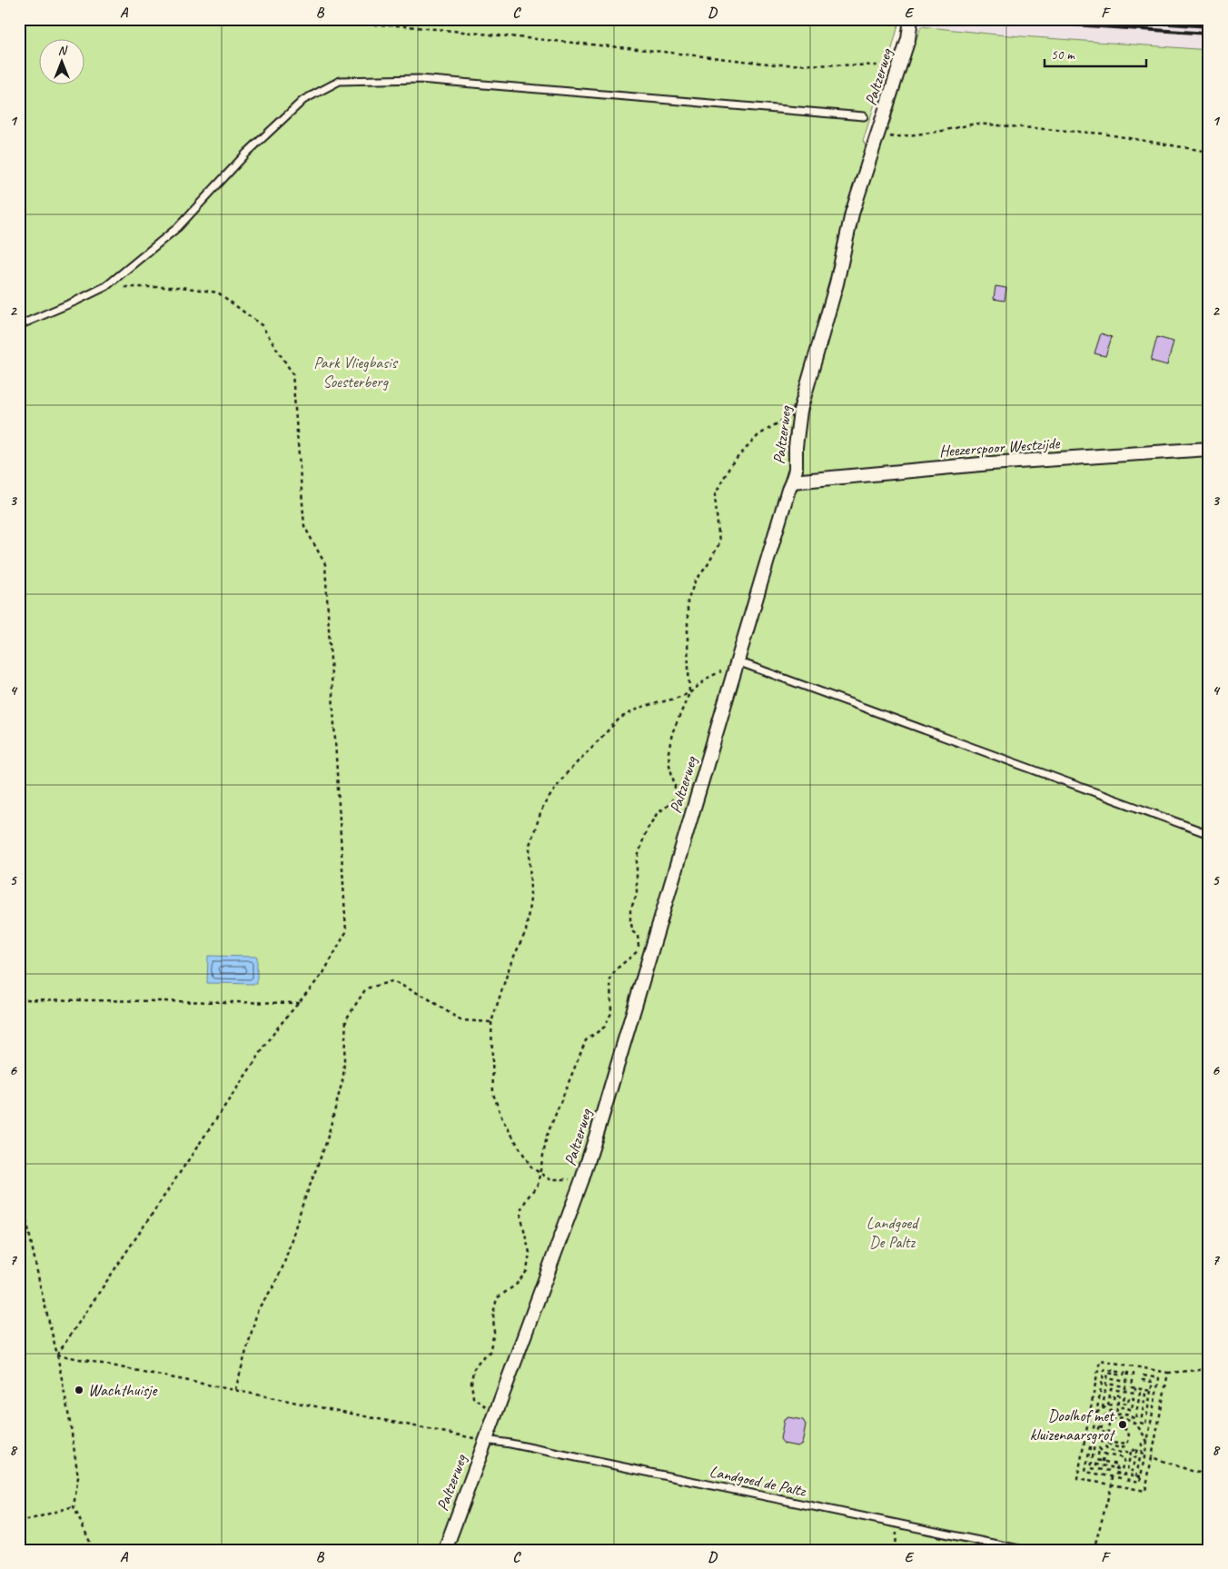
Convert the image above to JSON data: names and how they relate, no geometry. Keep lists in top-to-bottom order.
{
  "streets": {
    "street": ["Paltzerweg", "Heezerspoor Westzijde"],
    "lane": ["Landgoed de Paltz"]
  },
  "crossings": [
    ["Paltzerweg", "Heezerspoor Westzijde"],
    ["Paltzerweg", "Landgoed de Paltz"]
  ],
  "parks": ["Park Vliegbasis Soesterberg", "Landgoed De Paltz"],
  "places": ["Wachthuisje", "Doolhof met kluizenaarsgrot"],
  "scale_bar": "50 m",
  "north": "top",
  "grid": {
    "columns": [
      "A",
      "B",
      "C",
      "D",
      "E",
      "F"
    ],
    "rows": [
      "1",
      "2",
      "3",
      "4",
      "5",
      "6",
      "7",
      "8"
    ]
  }
}
